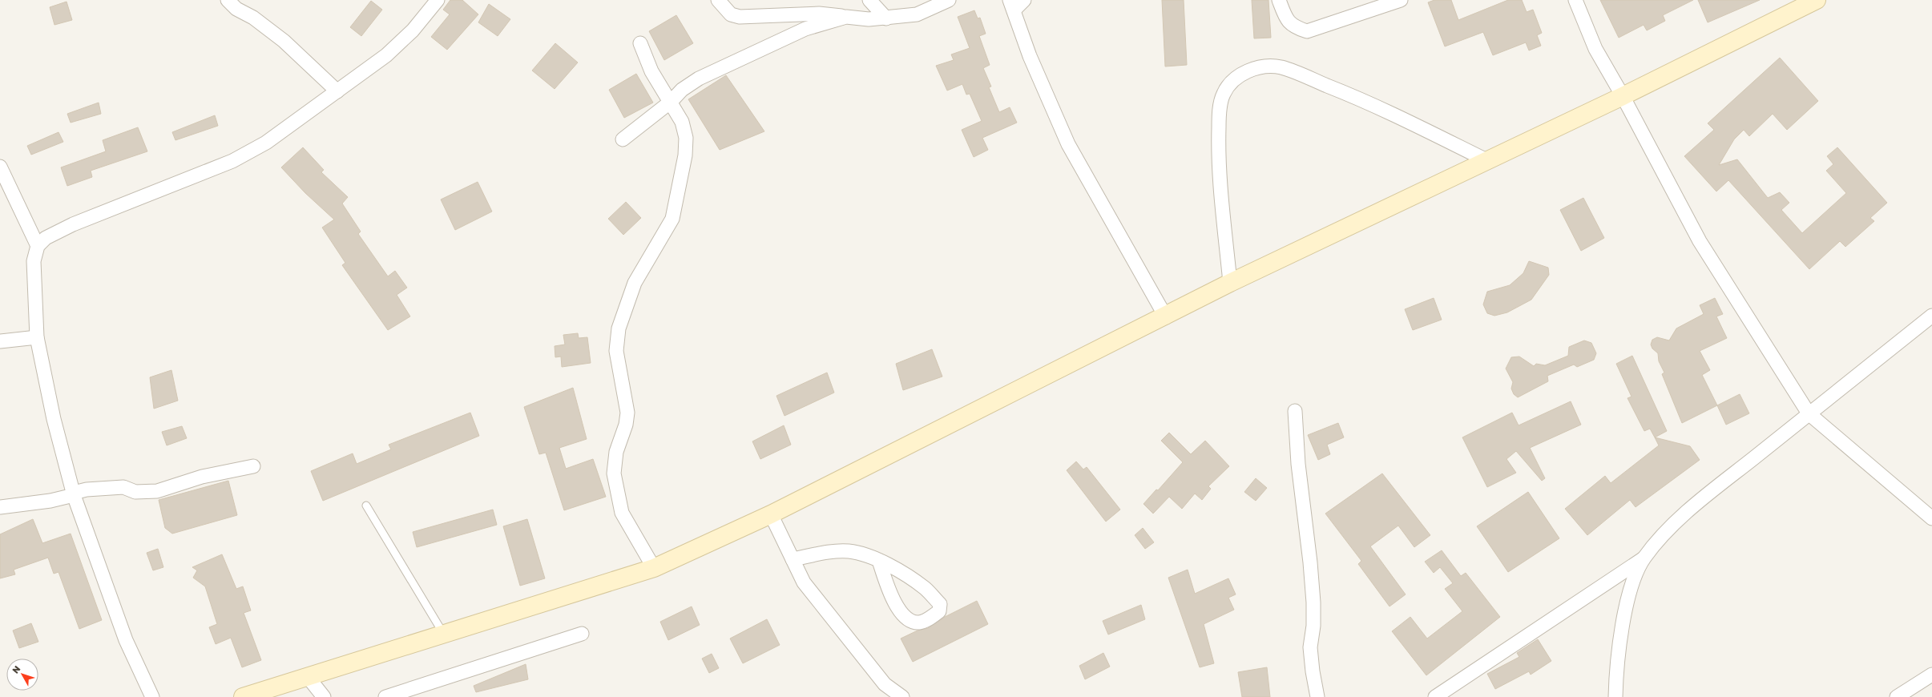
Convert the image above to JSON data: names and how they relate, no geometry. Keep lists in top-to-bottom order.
{
  "north": "top left"
}
